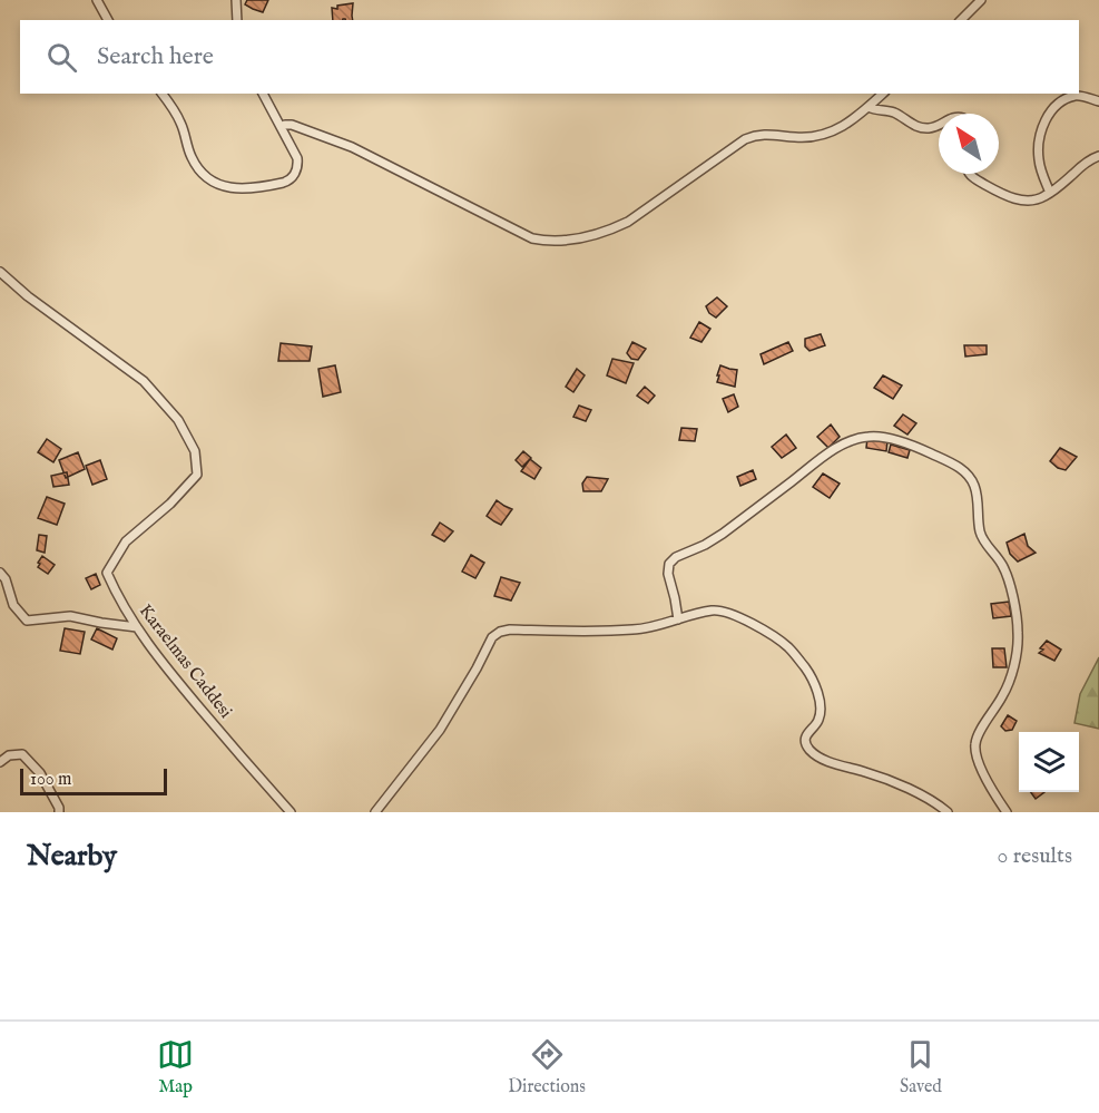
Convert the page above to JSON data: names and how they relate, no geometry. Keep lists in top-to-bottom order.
{
  "streets": {
    "street": ["Karaelmas Caddesi"]
  },
  "scale_bar": "100 m",
  "north": "top left",
  "page": {
    "search": "Search here",
    "scale": "100 m",
    "heading": ["Nearby", "0 results"],
    "nav": ["Map", "Directions", "Saved"]
  }
}
